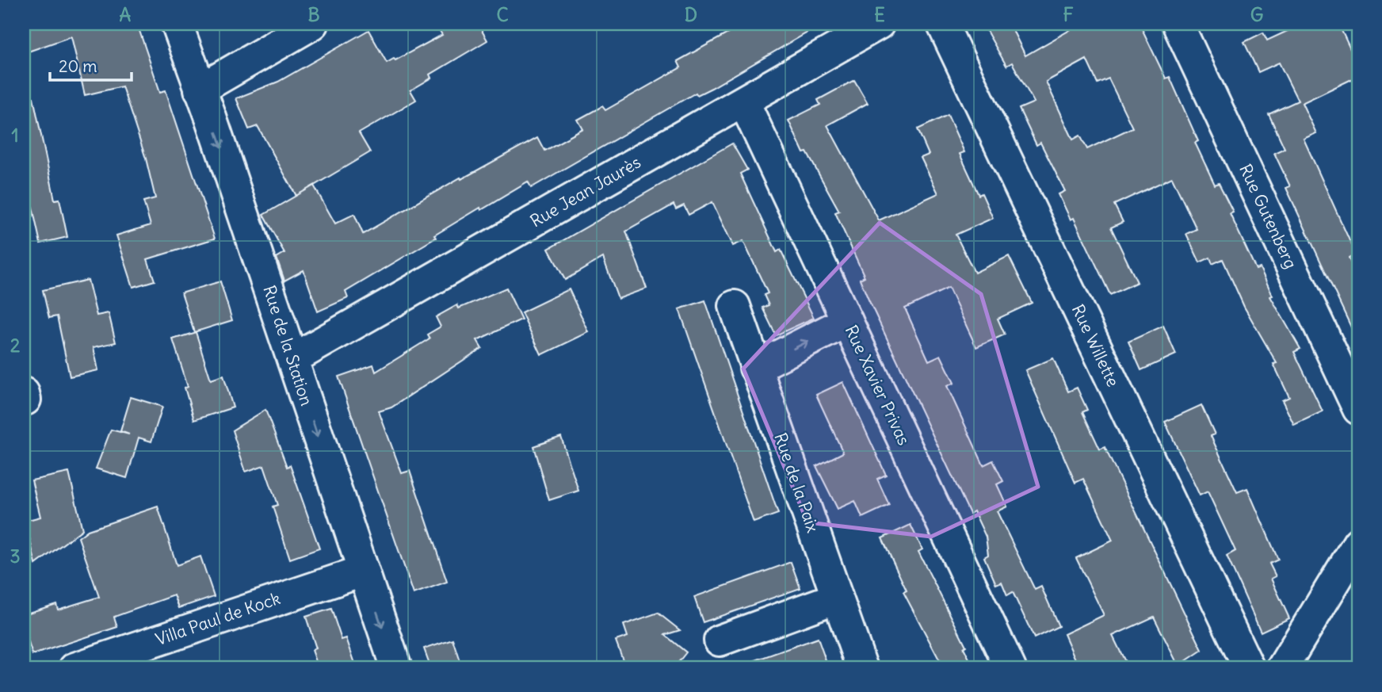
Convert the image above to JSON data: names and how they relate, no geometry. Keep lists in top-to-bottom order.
{
  "streets": {
    "street": [
      "Rue Jean Jaurès",
      "Rue Gutenberg",
      "Rue de la Station",
      "Rue Willette",
      "Rue Xavier Privas",
      "Rue de la Paix",
      "Villa Paul de Kock"
    ]
  },
  "crossings": [
    ["Rue Jean Jaurès", "Rue de la Station"],
    ["Rue Jean Jaurès", "Rue Xavier Privas"],
    ["Rue de la Station", "Villa Paul de Kock"]
  ],
  "one_way": ["Rue de la Station"],
  "scale_bar": "20 m",
  "grid": {
    "columns": [
      "A",
      "B",
      "C",
      "D",
      "E",
      "F",
      "G"
    ],
    "rows": ["1", "2", "3"]
  }
}
